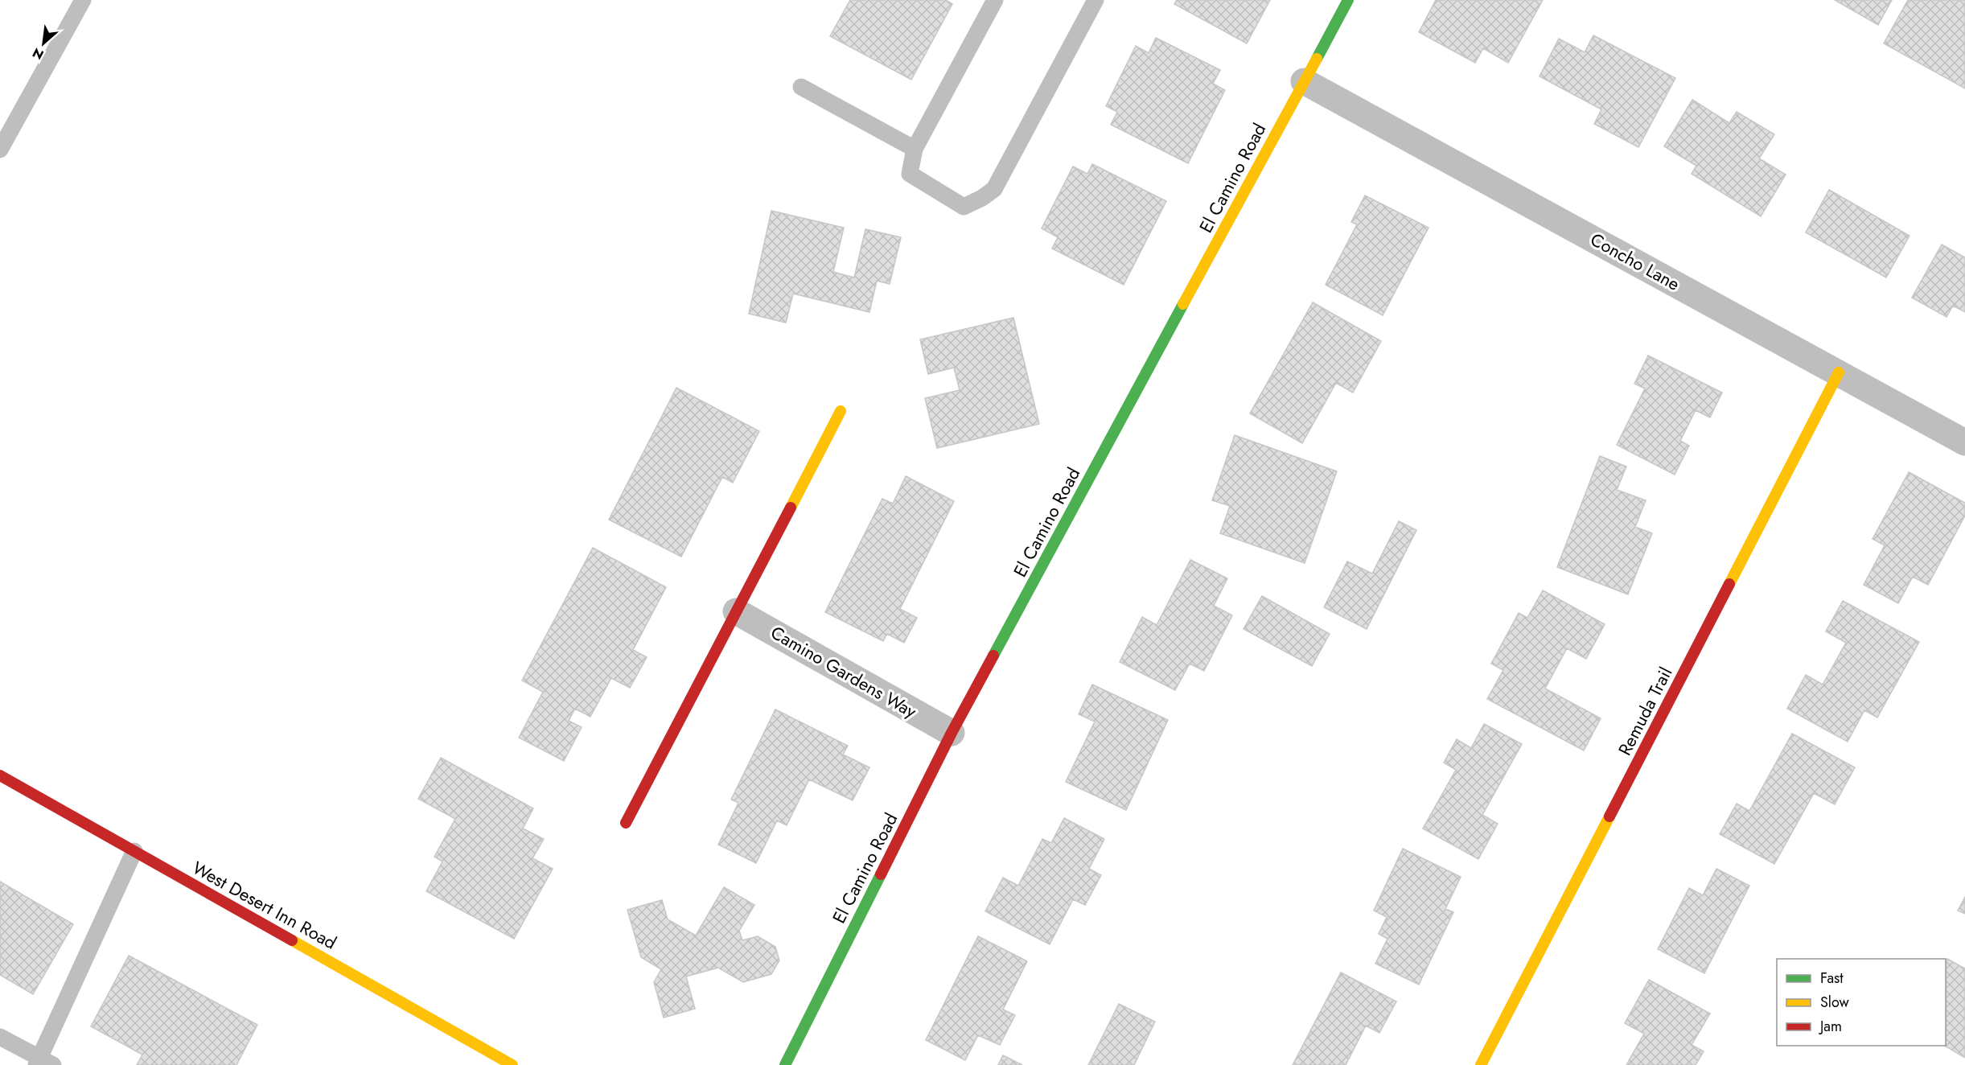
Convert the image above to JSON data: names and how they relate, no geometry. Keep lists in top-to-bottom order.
{
  "streets": {
    "street": [
      "El Camino Road",
      "Concho Lane",
      "Camino Gardens Way",
      "Remuda Trail",
      "West Desert Inn Road"
    ]
  },
  "crossings": [
    ["El Camino Road", "Concho Lane"],
    ["El Camino Road", "Camino Gardens Way"],
    ["Concho Lane", "Remuda Trail"]
  ],
  "legend": ["Fast", "Slow", "Jam"],
  "north": "bottom left"
}
